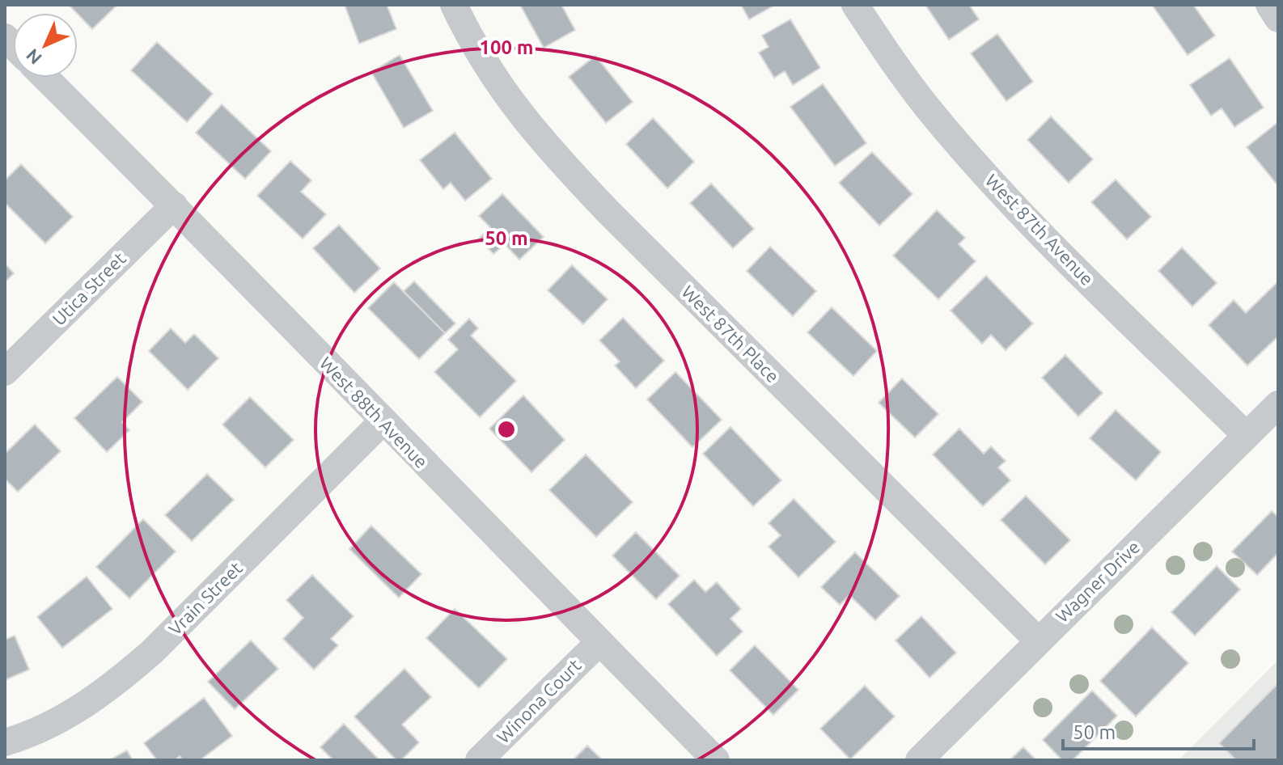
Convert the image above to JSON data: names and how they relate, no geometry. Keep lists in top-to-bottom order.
{
  "streets": {
    "street": [
      "West 87th Avenue",
      "Utica Street",
      "West 87th Place",
      "West 88th Avenue",
      "Wagner Drive",
      "Vrain Street",
      "Winona Court"
    ]
  },
  "crossings": [
    ["West 87th Avenue", "Wagner Drive"],
    ["Utica Street", "West 88th Avenue"],
    ["West 87th Place", "Wagner Drive"],
    ["West 88th Avenue", "Vrain Street"],
    ["West 88th Avenue", "Winona Court"]
  ],
  "scale_bar": "50 m",
  "north": "bottom left",
  "rings": ["100 m", "50 m"]
}
